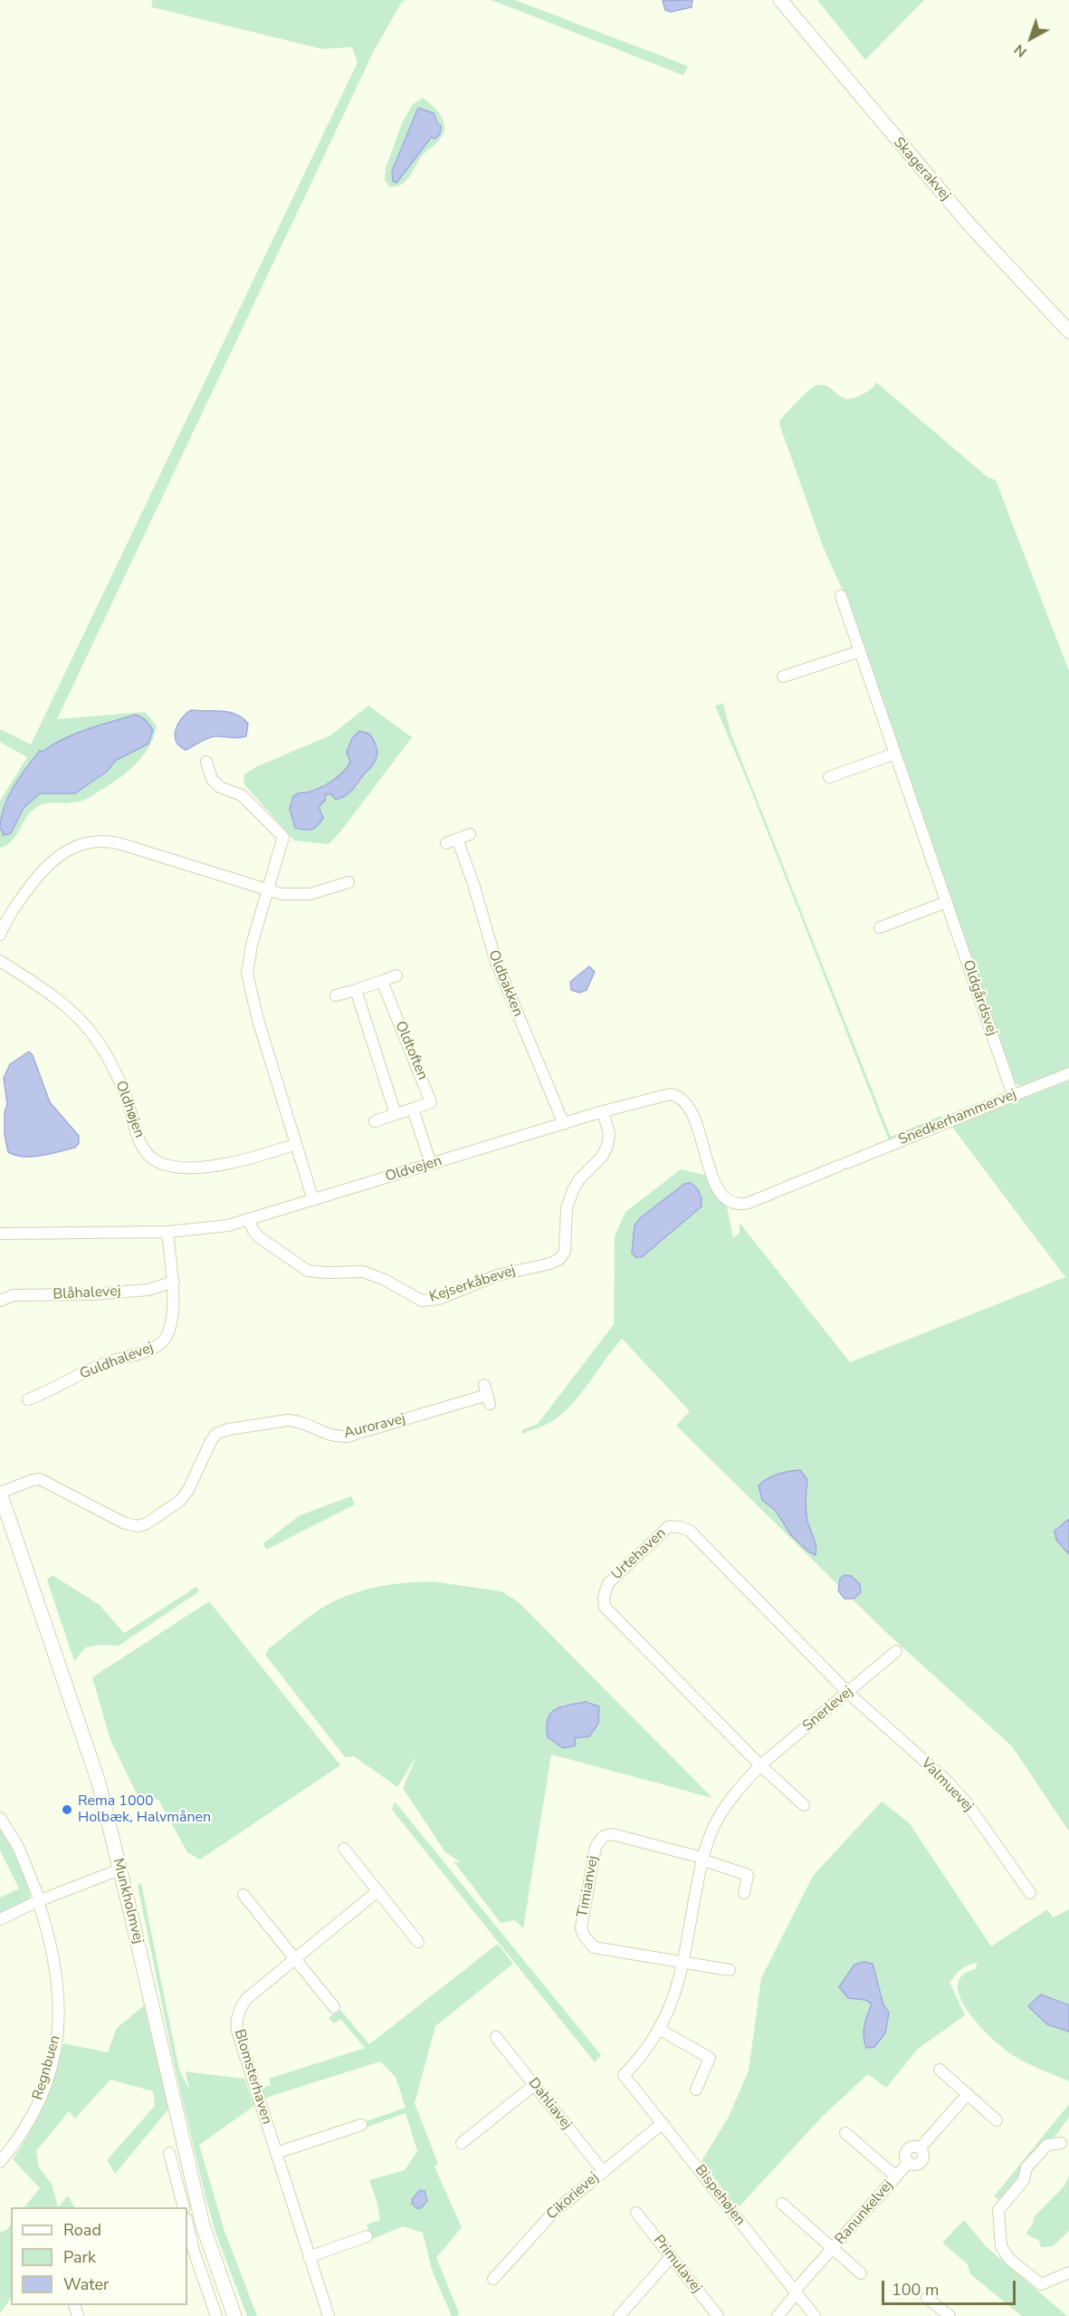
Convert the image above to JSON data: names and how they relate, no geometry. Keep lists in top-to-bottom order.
{
  "streets": {
    "street": [
      "Skagerakvej",
      "Oldbakken",
      "Oldgårdsvej",
      "Oldtoften",
      "Oldhøjen",
      "Snedkerhammervej",
      "Oldvejen",
      "Kejserkåbevej",
      "Blåhalevej",
      "Guldhalevej",
      "Auroravej",
      "Urtehaven",
      "Snerlevej",
      "Valmuevej",
      "Timianvej",
      "Munkholmvej",
      "Regnbuen",
      "Blomsterhaven",
      "Dahliavej",
      "Bispehøjen",
      "Cikorievej",
      "Ranunkelvej",
      "Primulavej"
    ]
  },
  "crossings": [
    ["Oldbakken", "Oldvejen"],
    ["Oldgårdsvej", "Snedkerhammervej"],
    ["Snedkerhammervej", "Oldvejen"],
    ["Oldvejen", "Kejserkåbevej"],
    ["Oldvejen", "Guldhalevej"],
    ["Blåhalevej", "Guldhalevej"],
    ["Auroravej", "Munkholmvej"],
    ["Urtehaven", "Snerlevej"],
    ["Urtehaven", "Valmuevej"],
    ["Snerlevej", "Valmuevej"],
    ["Snerlevej", "Timianvej"],
    ["Snerlevej", "Bispehøjen"],
    ["Dahliavej", "Cikorievej"],
    ["Bispehøjen", "Cikorievej"],
    ["Bispehøjen", "Ranunkelvej"]
  ],
  "places": ["Rema 1000 Holbæk, Halvmånen"],
  "legend": ["Road", "Park", "Water"],
  "scale_bar": "100 m",
  "north": "bottom left"
}
